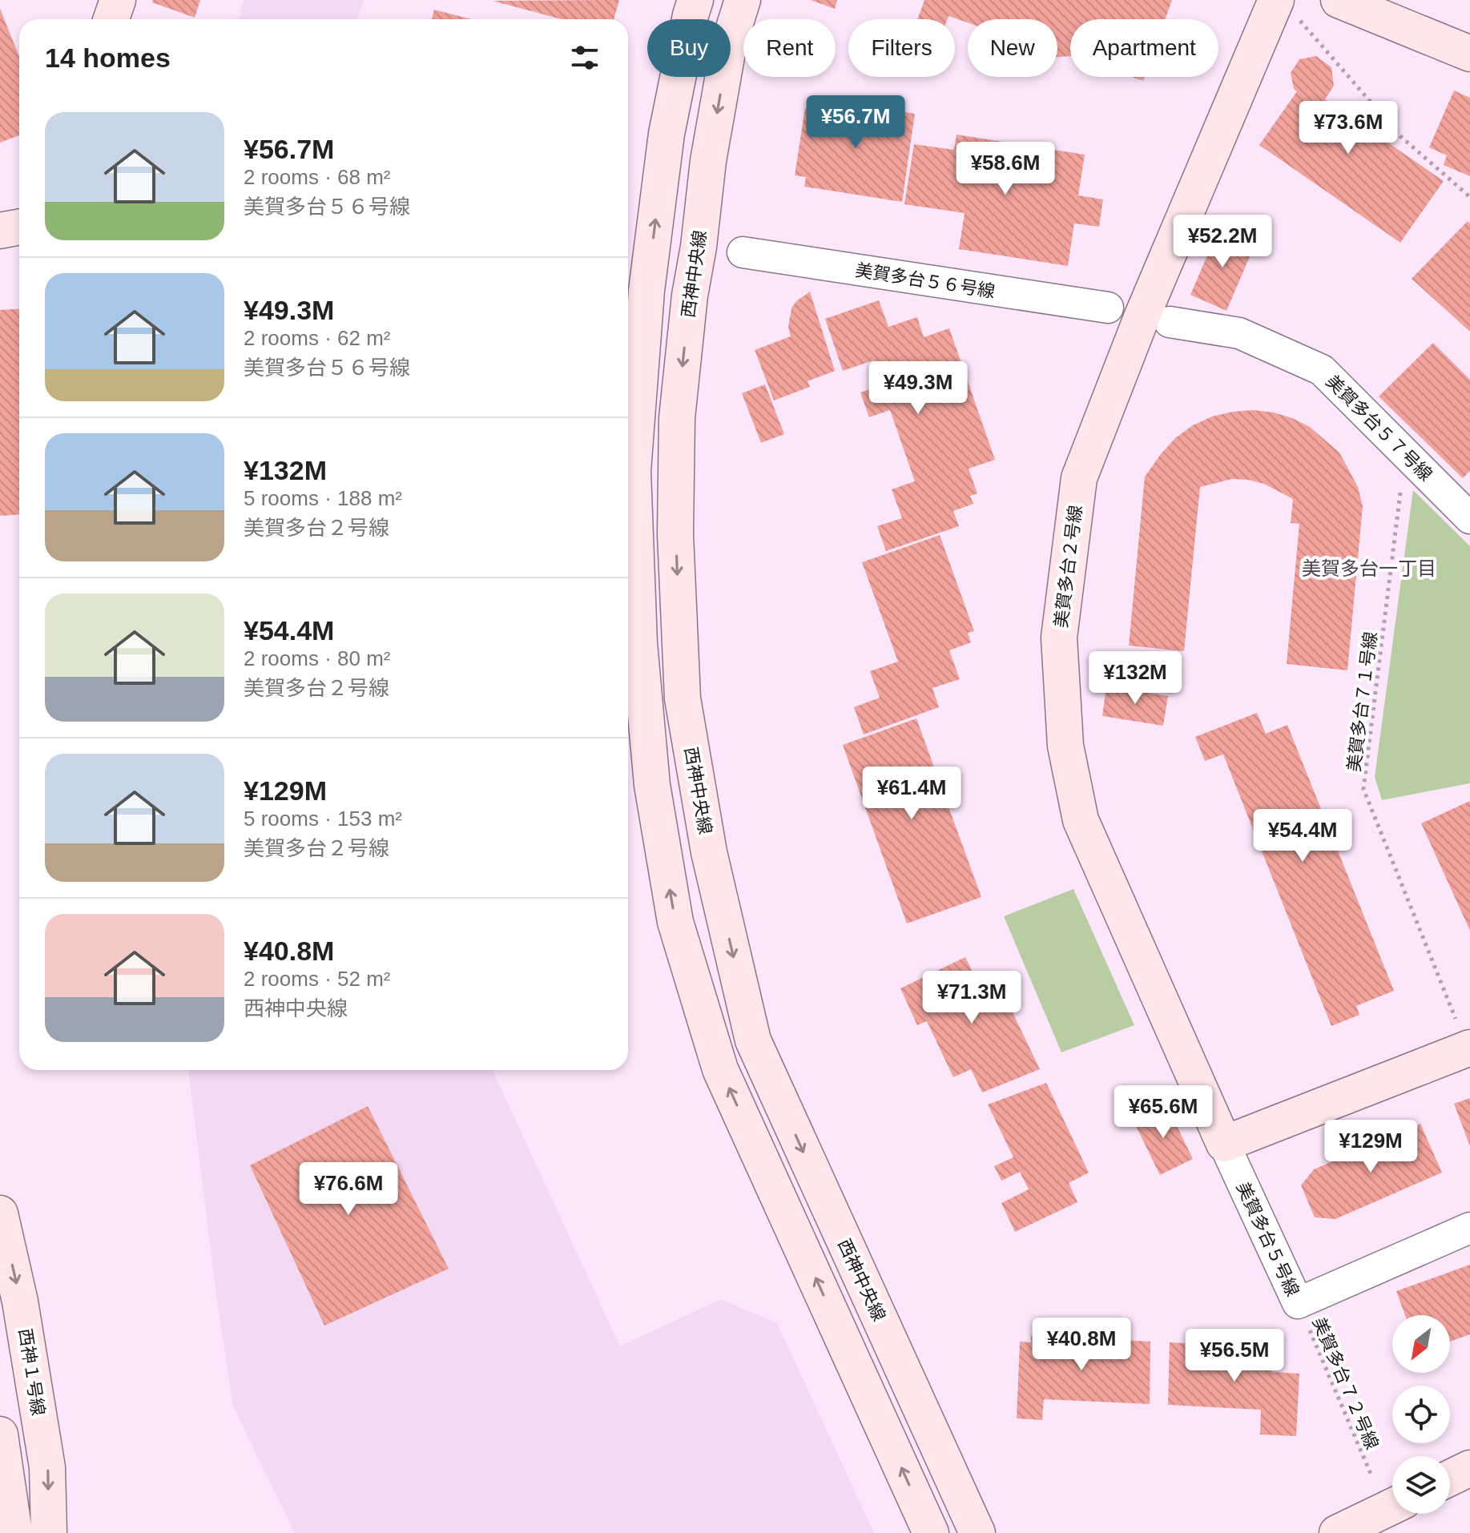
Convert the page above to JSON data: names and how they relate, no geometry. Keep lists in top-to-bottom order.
{
  "streets": {
    "street": [
      "西神中央線",
      "美賀多台５６号線",
      "美賀多台５７号線",
      "美賀多台２号線",
      "美賀多台５号線",
      "西神１号線"
    ],
    "path": ["美賀多台７１号線", "美賀多台７２号線"]
  },
  "crossings": [
    ["美賀多台５７号線", "美賀多台７１号線"],
    ["美賀多台２号線", "美賀多台５号線"],
    ["美賀多台５号線", "美賀多台７２号線"]
  ],
  "districts": ["美賀多台一丁目"],
  "north": "bottom left",
  "page": {
    "chip": [
      "Buy",
      "Rent",
      "Filters",
      "New",
      "Apartment"
    ],
    "heading": "14 homes",
    "price": [
      "¥56.7M",
      "¥73.6M",
      "¥58.6M",
      "¥52.2M",
      "¥49.3M",
      "¥132M",
      "¥61.4M",
      "¥54.4M",
      "¥71.3M",
      "¥65.6M",
      "¥129M",
      "¥76.6M",
      "¥40.8M",
      "¥56.5M"
    ],
    "list": [
      {
        "name": "¥56.7M",
        "note": "2 rooms · 68 m² · 美賀多台５６号線"
      },
      {
        "name": "¥49.3M",
        "note": "2 rooms · 62 m² · 美賀多台５６号線"
      },
      {
        "name": "¥132M",
        "note": "5 rooms · 188 m² · 美賀多台２号線"
      },
      {
        "name": "¥54.4M",
        "note": "2 rooms · 80 m² · 美賀多台２号線"
      },
      {
        "name": "¥129M",
        "note": "5 rooms · 153 m² · 美賀多台２号線"
      },
      {
        "name": "¥40.8M",
        "note": "2 rooms · 52 m² · 西神中央線"
      }
    ]
  }
}
